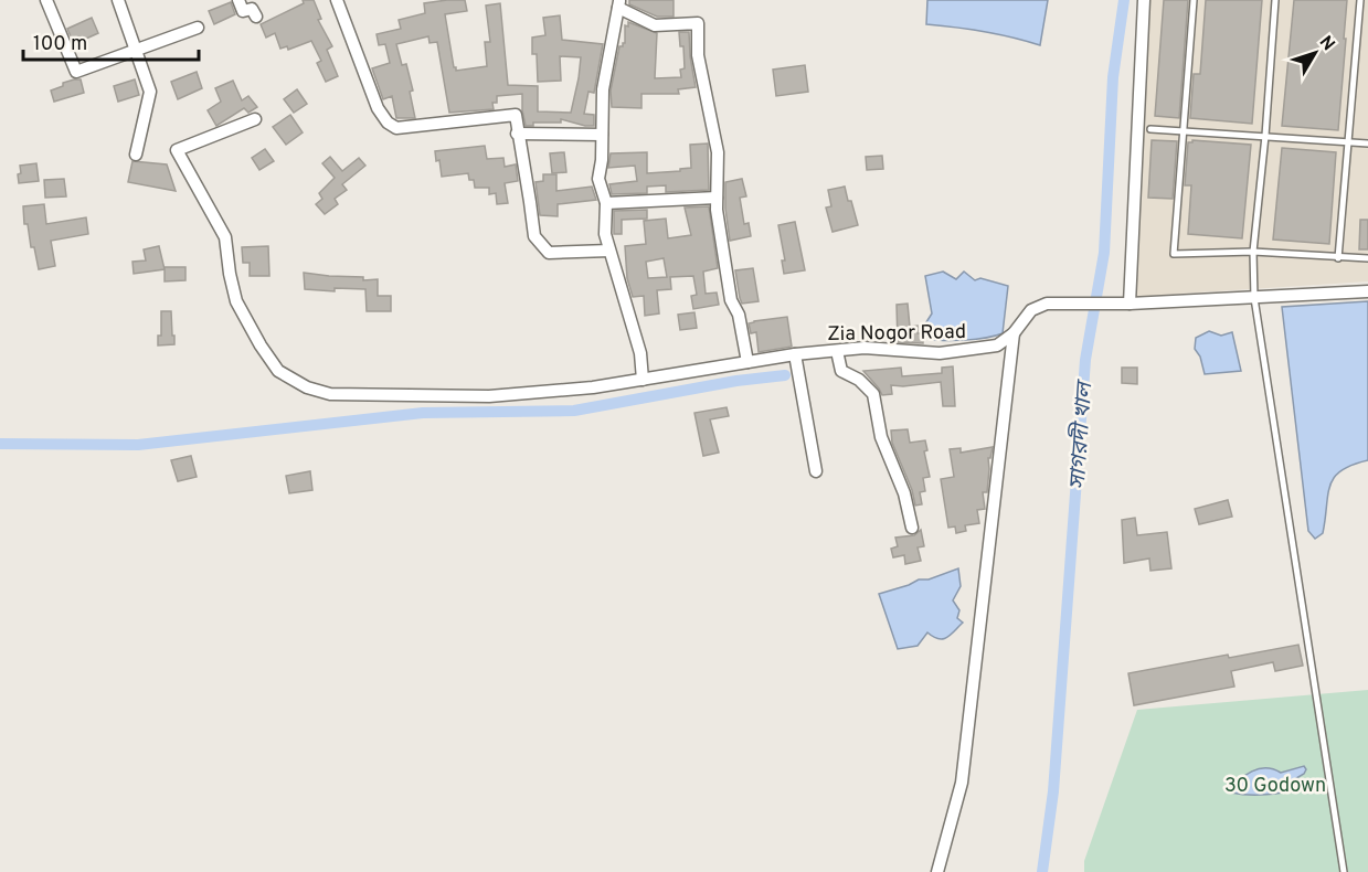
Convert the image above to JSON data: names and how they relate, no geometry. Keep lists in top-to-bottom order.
{
  "streets": {
    "street": ["Zia Nogor Road"]
  },
  "water": ["সাগরদী খাল"],
  "parks": ["30 Godown"],
  "scale_bar": "100 m",
  "north": "top right"
}
